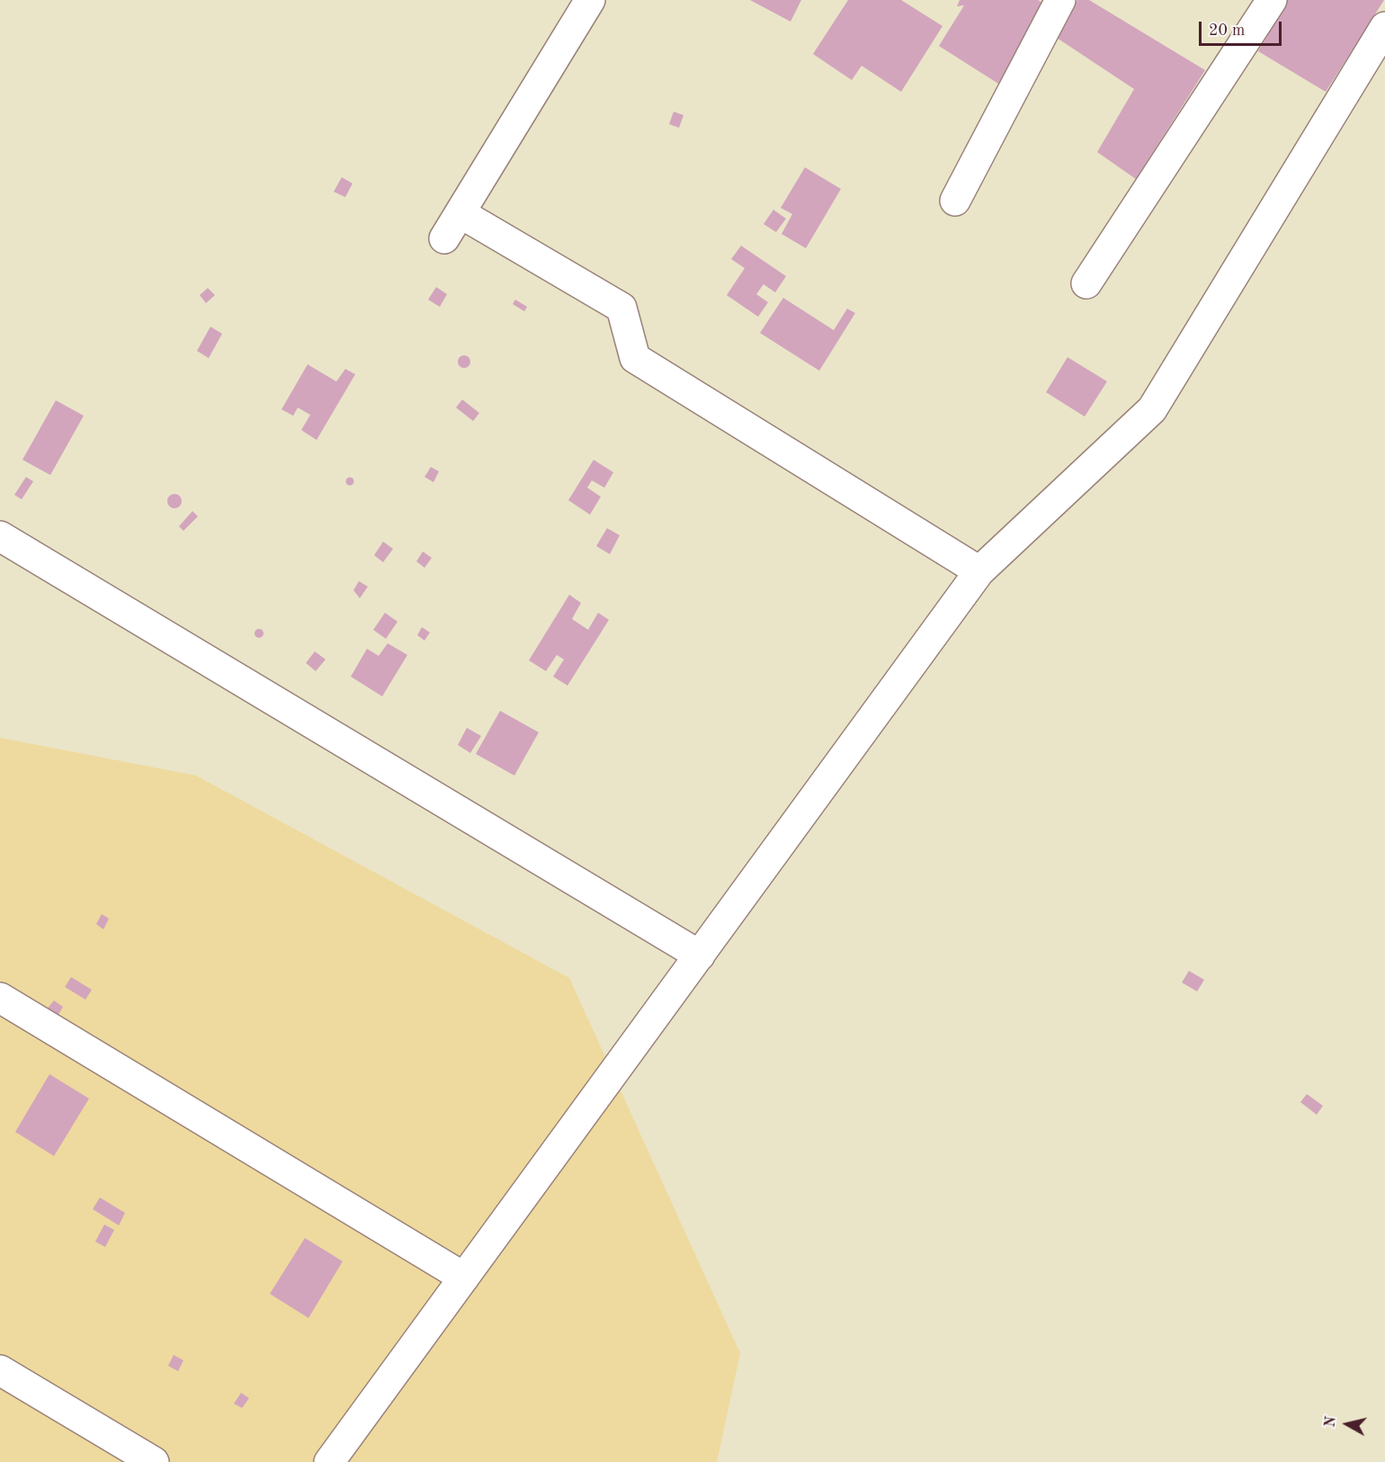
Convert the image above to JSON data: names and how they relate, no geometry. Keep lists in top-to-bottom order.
{
  "scale_bar": "20 m",
  "north": "left"
}
